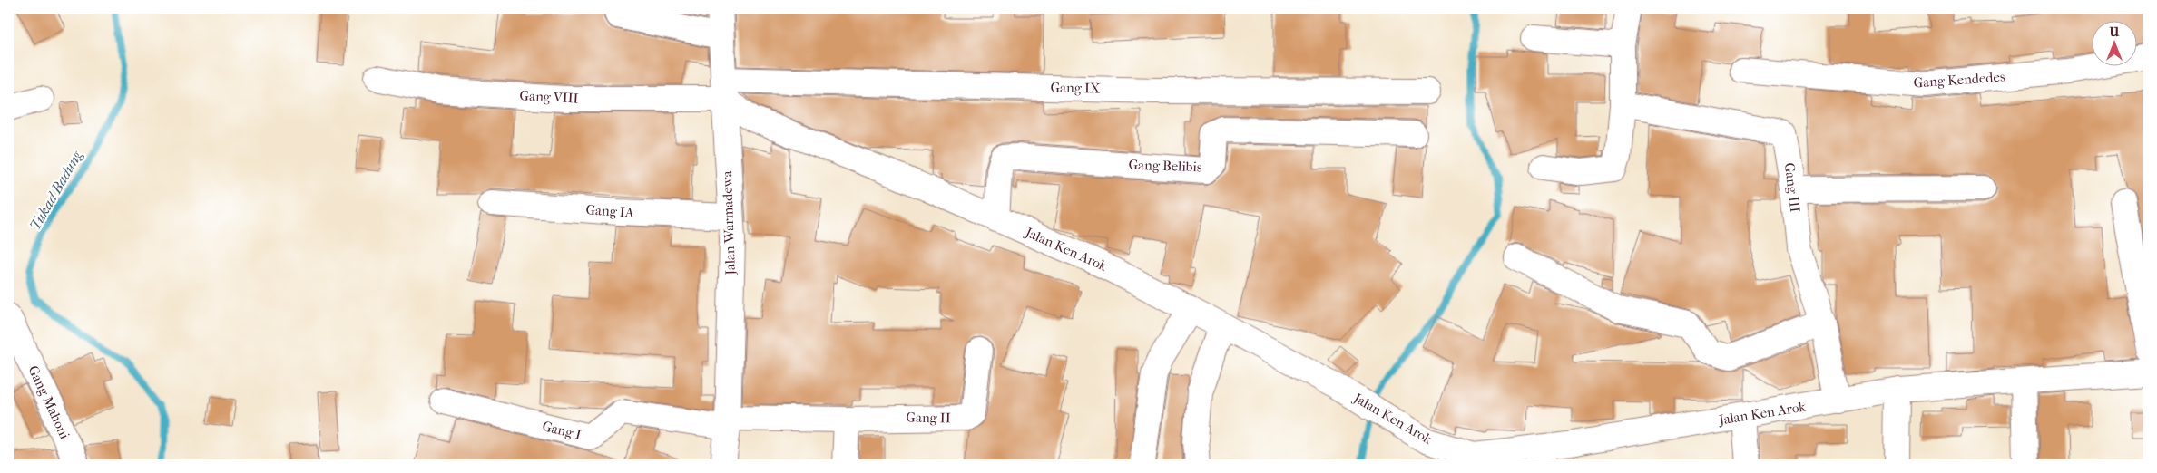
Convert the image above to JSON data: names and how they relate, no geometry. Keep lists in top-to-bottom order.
{
  "streets": {
    "street": [
      "Gang Kendedes",
      "Gang IX",
      "Gang VIII",
      "Gang Belibis",
      "Gang III",
      "Gang IA",
      "Jalan Warmadewa",
      "Jalan Ken Arok",
      "Gang Mahoni",
      "Gang II",
      "Gang I"
    ]
  },
  "crossings": [
    ["Gang IX", "Gang VIII"],
    ["Gang IX", "Jalan Warmadewa"],
    ["Gang IX", "Jalan Ken Arok"],
    ["Gang VIII", "Jalan Warmadewa"],
    ["Gang VIII", "Jalan Ken Arok"],
    ["Gang Belibis", "Jalan Ken Arok"],
    ["Gang III", "Jalan Ken Arok"],
    ["Gang IA", "Jalan Warmadewa"],
    ["Jalan Warmadewa", "Jalan Ken Arok"],
    ["Jalan Warmadewa", "Gang II"],
    ["Jalan Warmadewa", "Gang I"],
    ["Gang II", "Gang I"]
  ],
  "water": ["Tukad Badung"],
  "north": "top"
}
